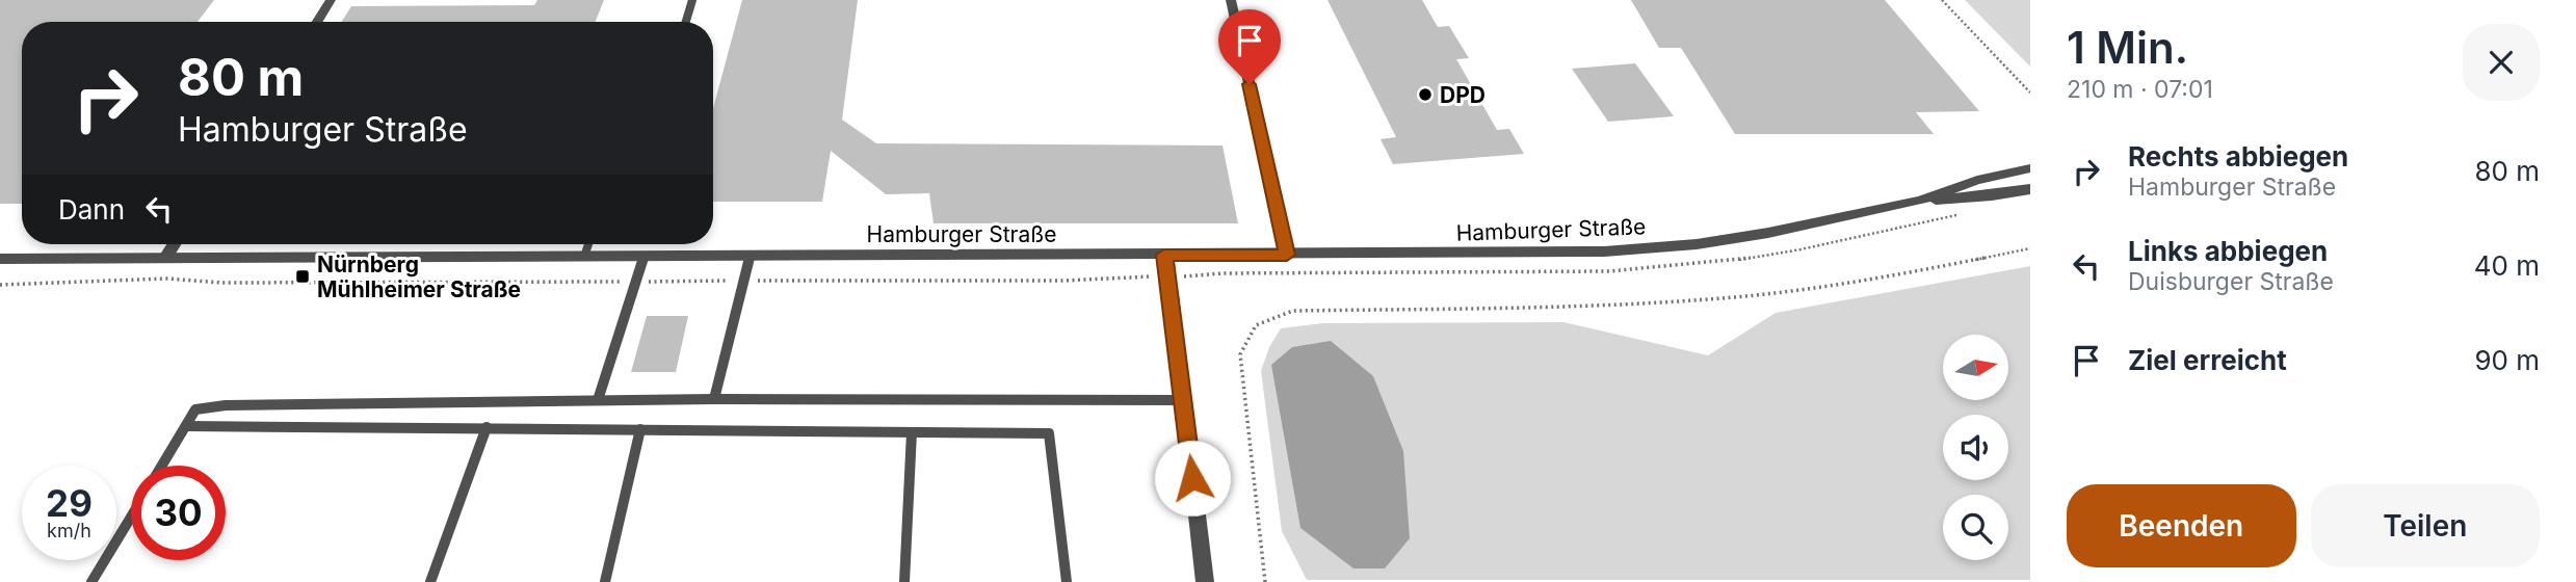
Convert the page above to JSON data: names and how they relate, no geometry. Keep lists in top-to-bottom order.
{
  "streets": {
    "street": ["Hamburger Straße"]
  },
  "places": {
    "other": ["DPD"],
    "transit": ["Nürnberg Mühlheimer Straße"]
  },
  "north": "right",
  "page": {
    "heading": ["1 Min.", "210 m · 07:01"],
    "turn": ["80 m", "Hamburger Straße"],
    "list": [
      {
        "name": "Rechts abbiegen",
        "note": "Hamburger Straße",
        "value": "80 m"
      },
      {
        "name": "Links abbiegen",
        "note": "Duisburger Straße",
        "value": "40 m"
      },
      {
        "name": "Ziel erreicht",
        "value": "90 m"
      }
    ],
    "then": "Dann",
    "speed": "29 km/h",
    "limit": "30",
    "buttons": ["Beenden", "Teilen"]
  }
}
